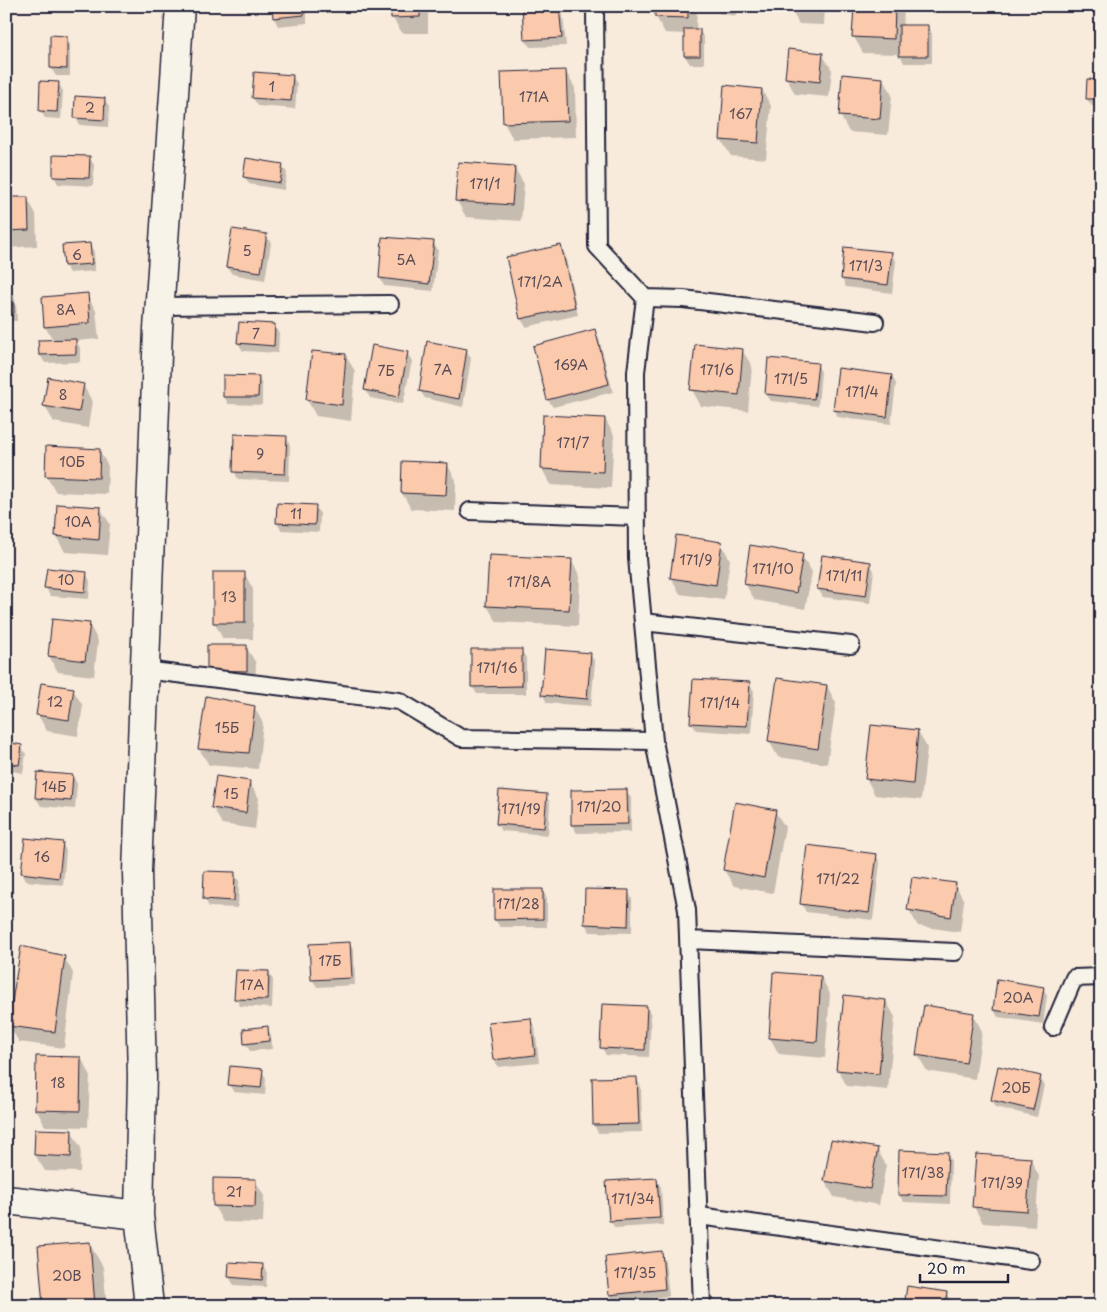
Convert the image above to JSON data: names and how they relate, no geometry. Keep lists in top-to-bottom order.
{
  "house_numbers": [
    "1",
    "171А",
    "2",
    "167",
    "171/1",
    "5",
    "6",
    "5А",
    "171/3",
    "171/2А",
    "8А",
    "7",
    "169А",
    "7А",
    "171/6",
    "7Б",
    "171/5",
    "171/4",
    "8",
    "171/7",
    "9",
    "10Б",
    "11",
    "10А",
    "171/9",
    "171/10",
    "171/11",
    "10",
    "171/8А",
    "13",
    "171/16",
    "12",
    "171/14",
    "15Б",
    "14Б",
    "15",
    "171/20",
    "171/19",
    "16",
    "171/22",
    "171/28",
    "17Б",
    "17А",
    "20А",
    "18",
    "20Б",
    "171/38",
    "171/39",
    "21",
    "171/34",
    "171/35",
    "20В"
  ],
  "scale_bar": "20 m"
}
